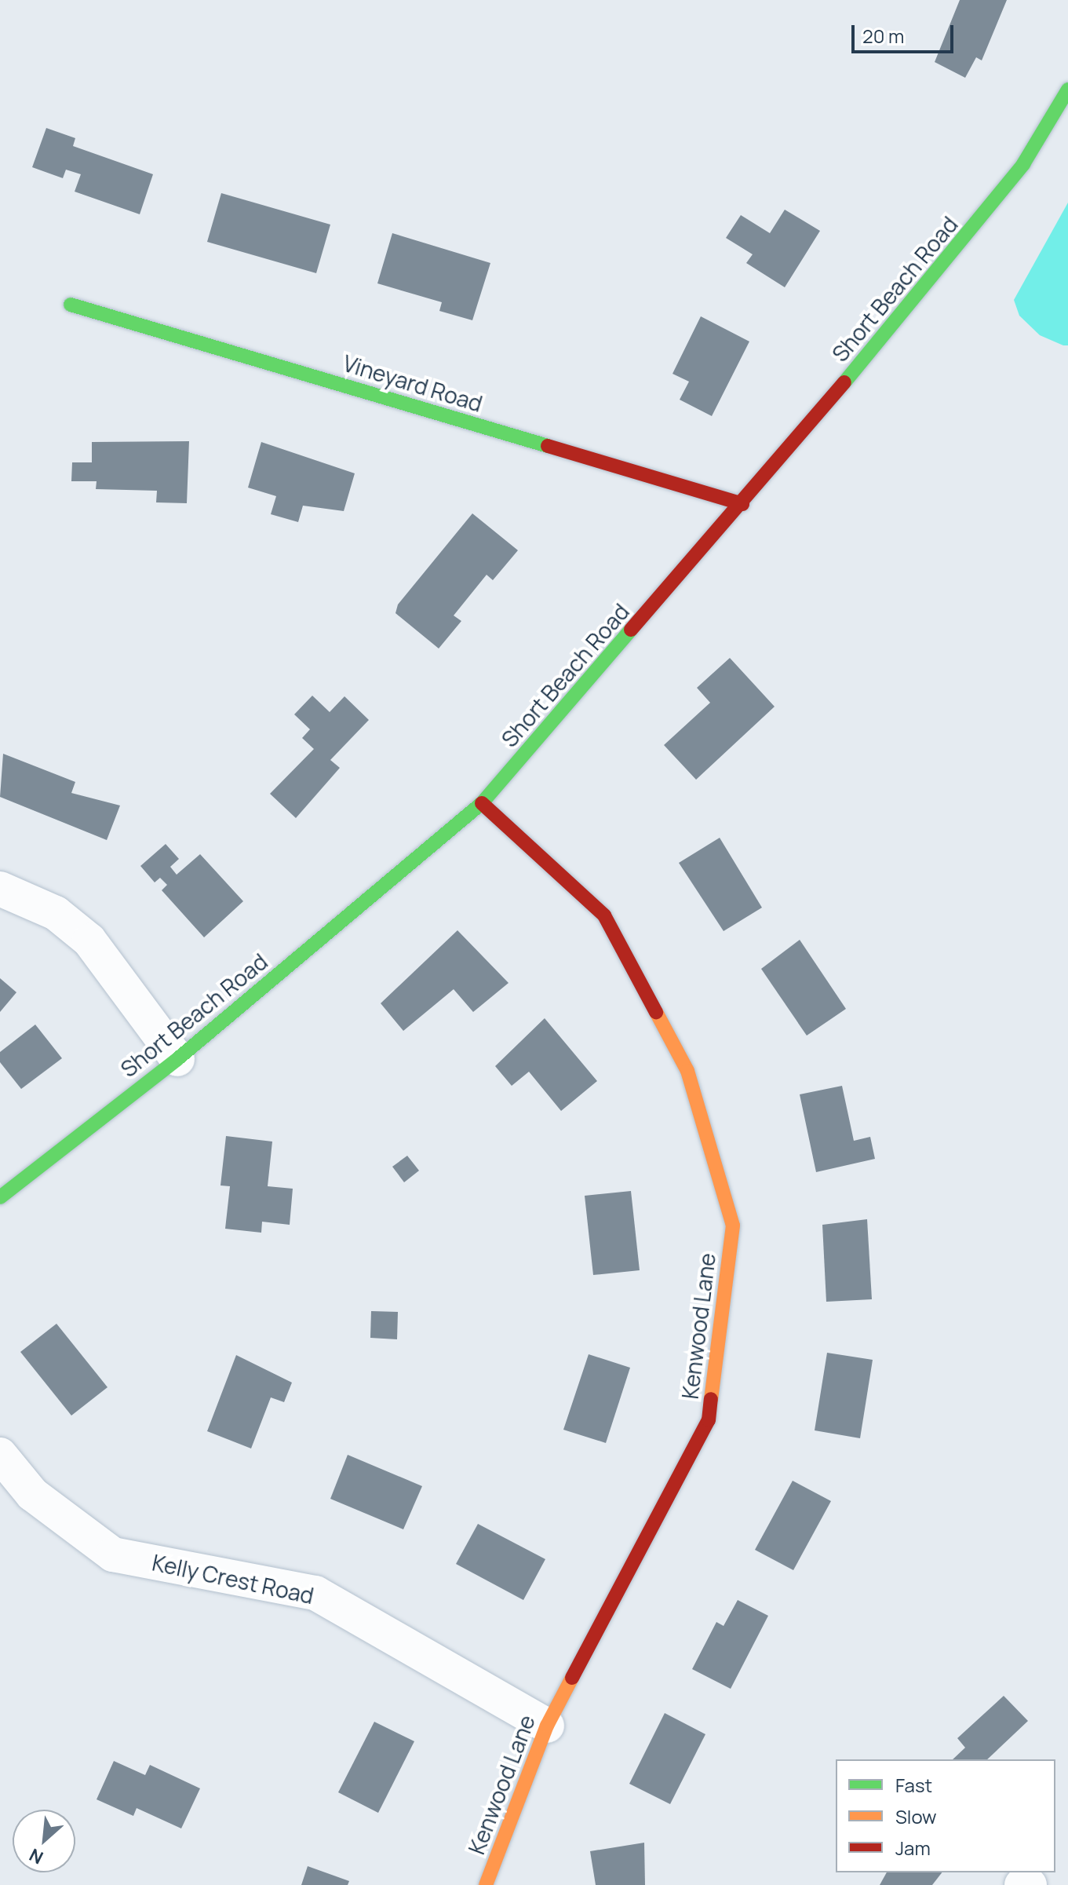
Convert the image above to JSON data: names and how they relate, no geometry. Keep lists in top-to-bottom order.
{
  "streets": {
    "street": [
      "Short Beach Road",
      "Vineyard Road",
      "Kenwood Lane",
      "Kelly Crest Road"
    ]
  },
  "crossings": [
    ["Short Beach Road", "Vineyard Road"],
    ["Short Beach Road", "Kenwood Lane"],
    ["Kenwood Lane", "Kelly Crest Road"]
  ],
  "legend": ["Fast", "Slow", "Jam"],
  "scale_bar": "20 m",
  "north": "bottom left"
}
